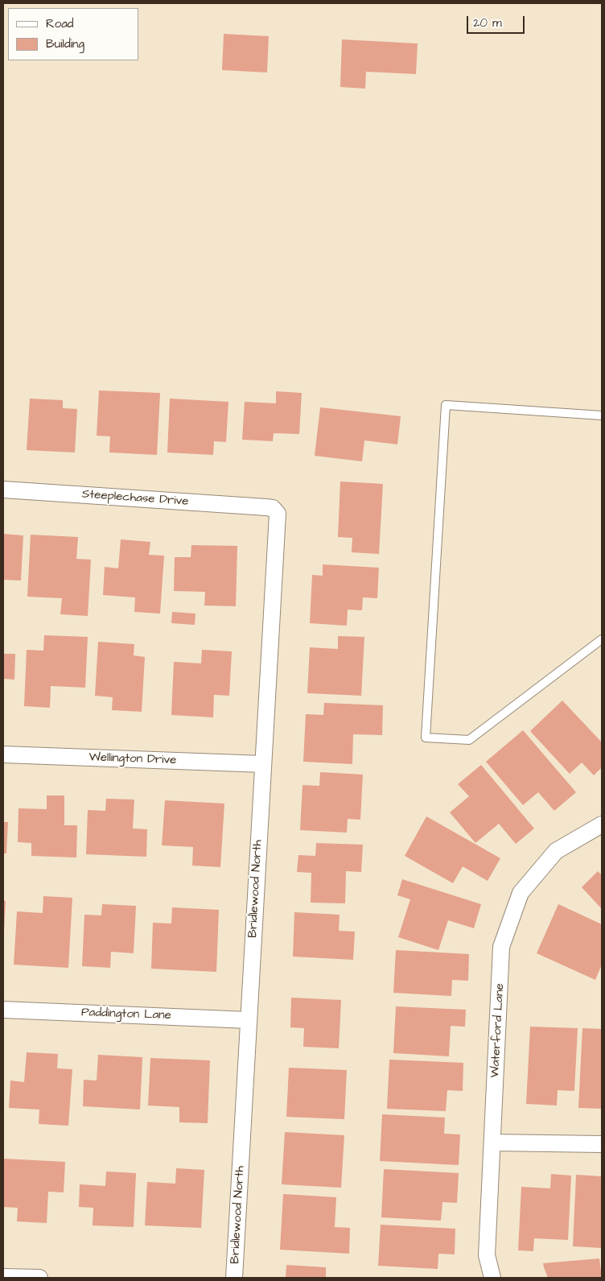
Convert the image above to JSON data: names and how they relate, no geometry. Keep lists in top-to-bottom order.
{
  "streets": {
    "street": [
      "Steeplechase Drive",
      "Wellington Drive",
      "Bridlewood North",
      "Paddington Lane",
      "Waterford Lane"
    ]
  },
  "crossings": [
    ["Steeplechase Drive", "Bridlewood North"],
    ["Wellington Drive", "Bridlewood North"],
    ["Bridlewood North", "Paddington Lane"]
  ],
  "legend": ["Road", "Building"],
  "scale_bar": "20 m"
}
